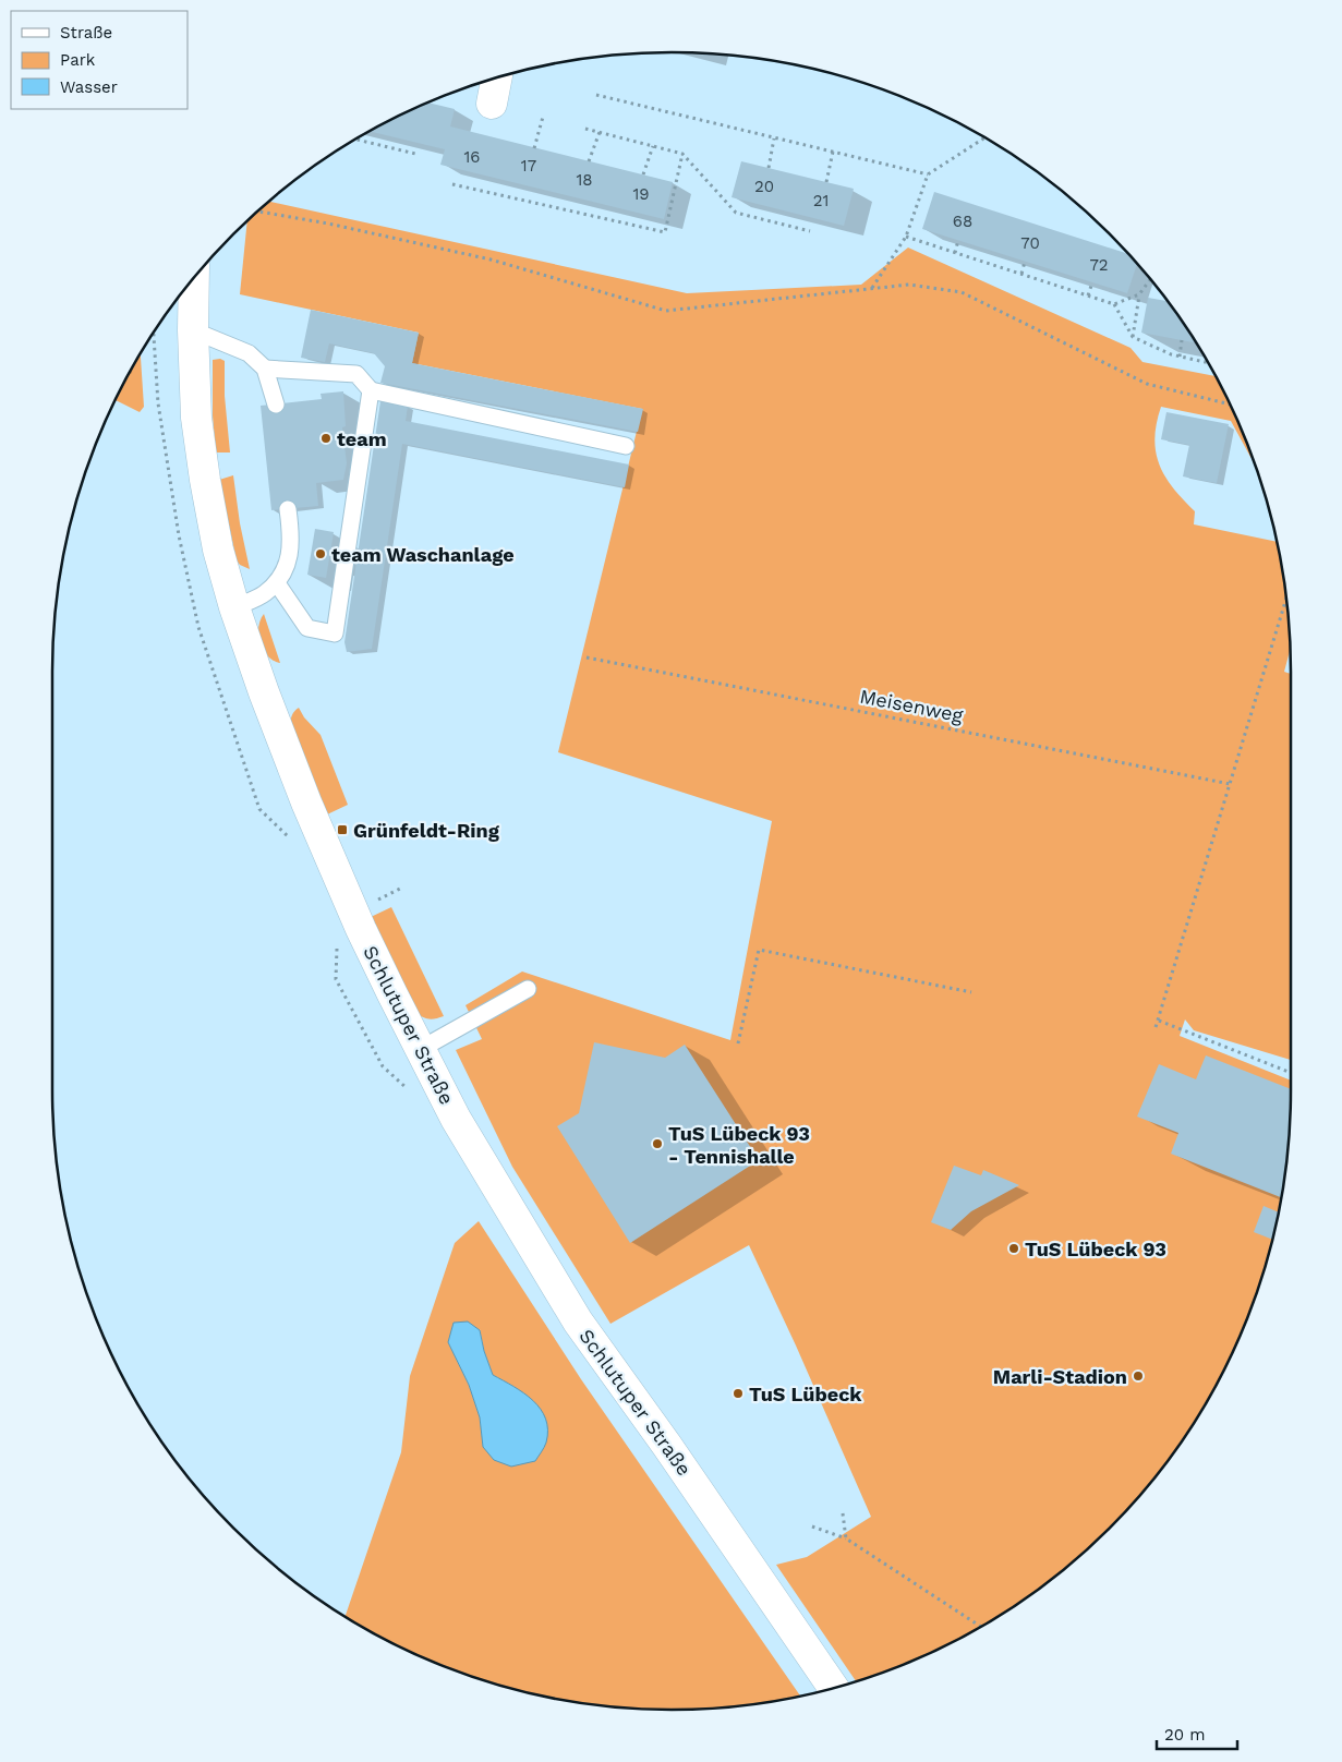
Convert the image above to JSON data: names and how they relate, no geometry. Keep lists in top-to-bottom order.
{
  "streets": {
    "main road": ["Schlutuper Straße"],
    "path": ["Meisenweg"]
  },
  "places": {
    "other": [
      "team",
      "team Waschanlage",
      "TuS Lübeck 93 - Tennishalle",
      "TuS Lübeck 93",
      "Marli-Stadion",
      "TuS Lübeck"
    ],
    "transit": ["Grünfeldt-Ring"]
  },
  "house_numbers": [
    "16",
    "17",
    "18",
    "20",
    "19",
    "21",
    "68",
    "70",
    "72"
  ],
  "legend": ["Straße", "Park", "Wasser"],
  "scale_bar": "20 m"
}
